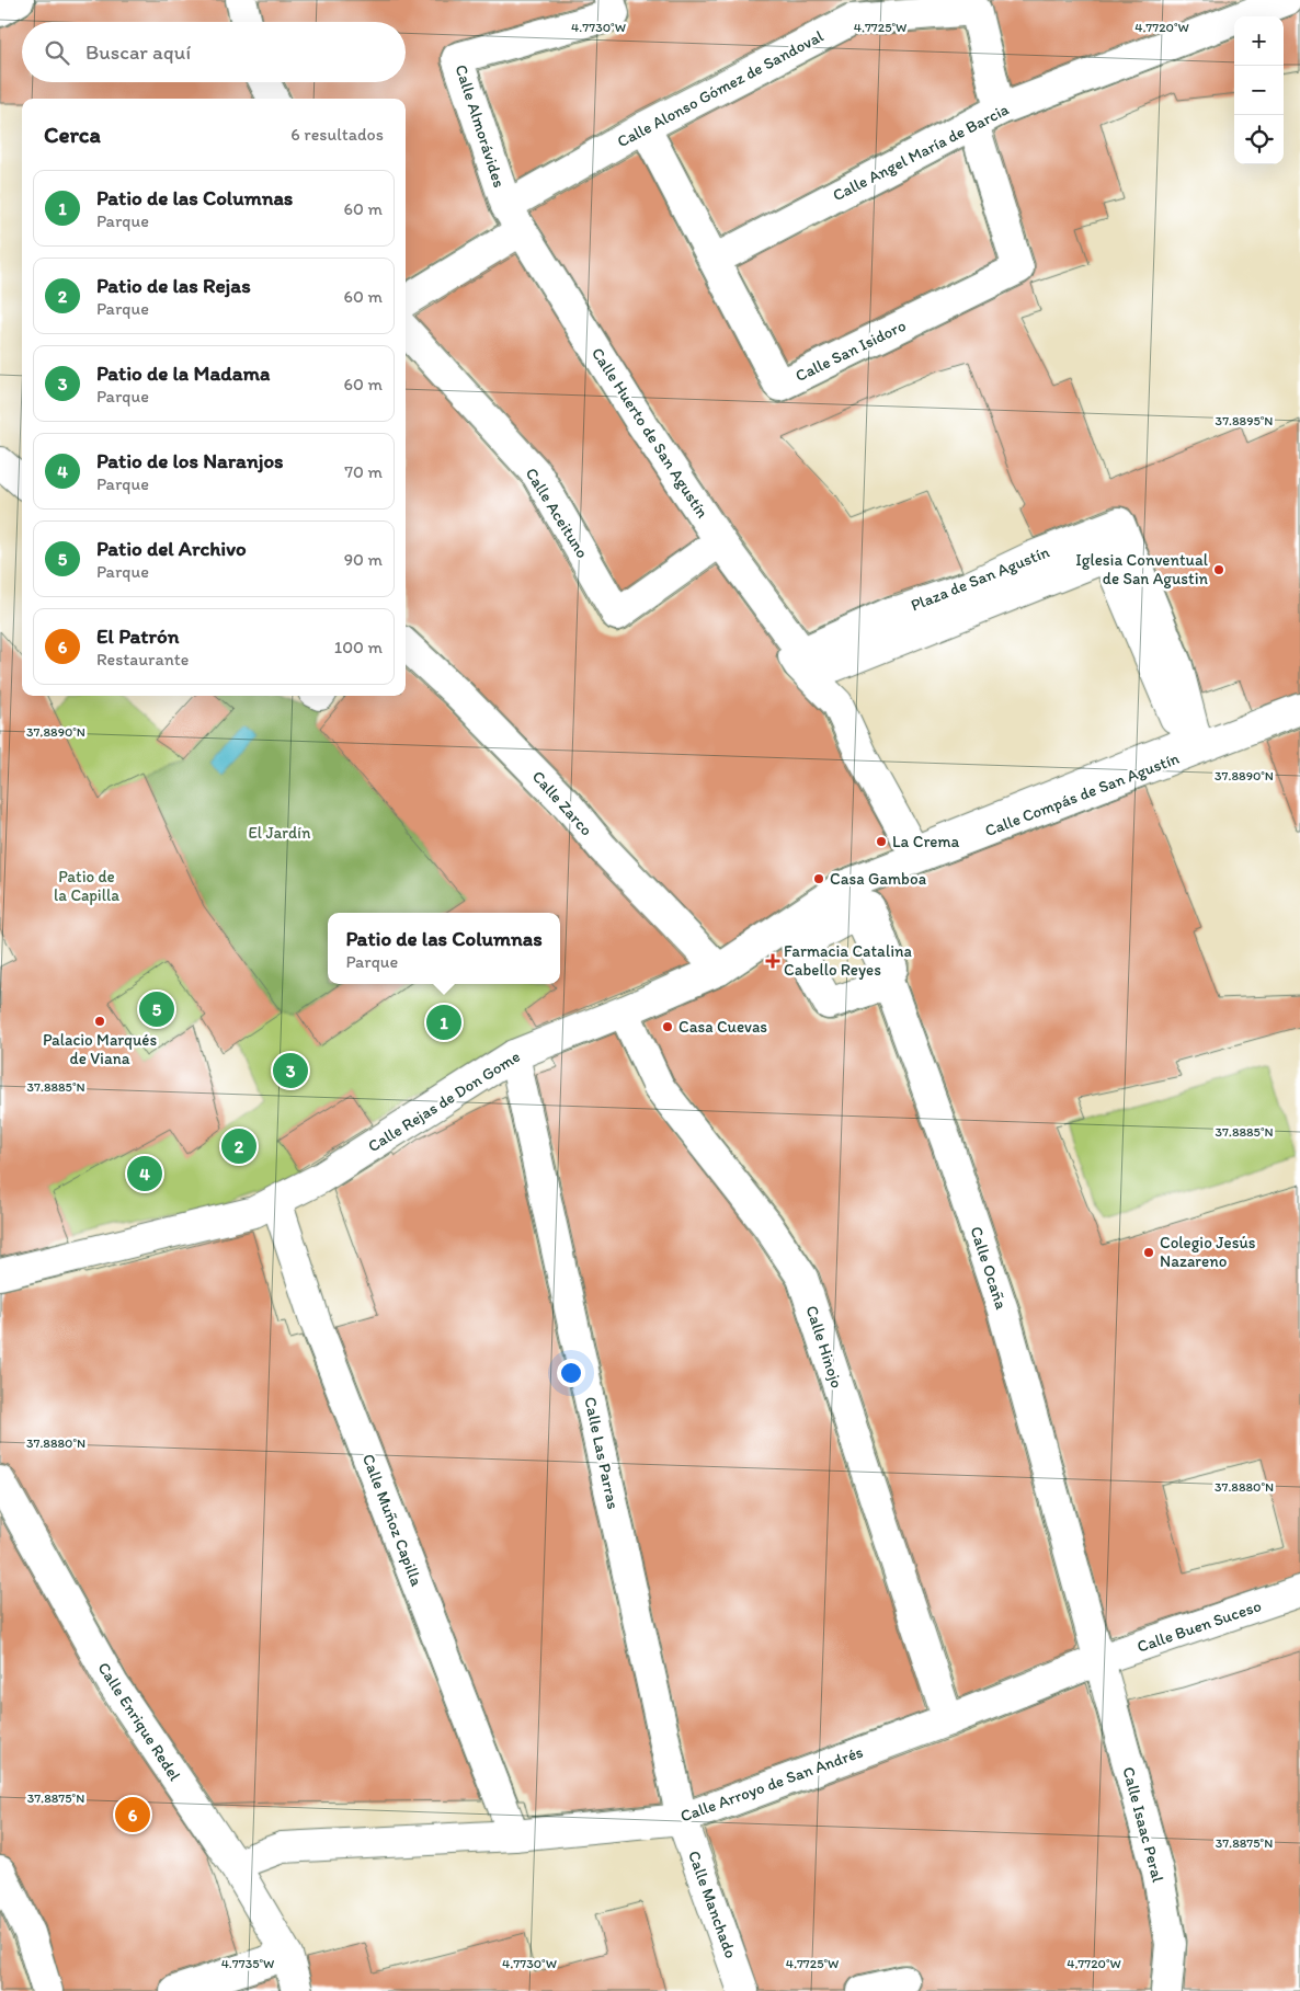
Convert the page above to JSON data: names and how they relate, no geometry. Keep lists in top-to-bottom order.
{
  "streets": {
    "street": [
      "Calle Alonso Gómez de Sandoval",
      "Calle Almorávides",
      "Calle Angel María de Barcia",
      "Calle San Isidoro",
      "Calle Huerto de San Agustín",
      "Calle Aceituno",
      "Plaza de San Agustín",
      "Calle Compás de San Agustín",
      "Calle Zarco",
      "Calle Rejas de Don Gome",
      "Calle Ocaña",
      "Calle Hinojo",
      "Calle Las Parras",
      "Calle Muñoz Capilla",
      "Calle Buen Suceso",
      "Calle Enrique Redel",
      "Calle Arroyo de San Andrés",
      "Calle Isaac Peral",
      "Calle Manchado"
    ]
  },
  "crossings": [
    ["Calle Alonso Gómez de Sandoval", "Calle Almorávides"],
    ["Calle Alonso Gómez de Sandoval", "Calle Angel María de Barcia"],
    ["Calle Alonso Gómez de Sandoval", "Calle San Isidoro"],
    ["Calle Alonso Gómez de Sandoval", "Calle Huerto de San Agustín"],
    ["Calle Almorávides", "Calle Huerto de San Agustín"],
    ["Calle Angel María de Barcia", "Calle San Isidoro"],
    ["Calle Huerto de San Agustín", "Calle Aceituno"],
    ["Calle Huerto de San Agustín", "Plaza de San Agustín"],
    ["Plaza de San Agustín", "Calle Compás de San Agustín"],
    ["Calle Compás de San Agustín", "Calle Rejas de Don Gome"],
    ["Calle Zarco", "Calle Rejas de Don Gome"],
    ["Calle Rejas de Don Gome", "Calle Ocaña"],
    ["Calle Rejas de Don Gome", "Calle Hinojo"],
    ["Calle Rejas de Don Gome", "Calle Las Parras"],
    ["Calle Rejas de Don Gome", "Calle Muñoz Capilla"],
    ["Calle Ocaña", "Calle Buen Suceso"],
    ["Calle Ocaña", "Calle Arroyo de San Andrés"],
    ["Calle Ocaña", "Calle Isaac Peral"],
    ["Calle Hinojo", "Calle Arroyo de San Andrés"],
    ["Calle Las Parras", "Calle Arroyo de San Andrés"],
    ["Calle Las Parras", "Calle Manchado"],
    ["Calle Muñoz Capilla", "Calle Arroyo de San Andrés"],
    ["Calle Buen Suceso", "Calle Arroyo de San Andrés"],
    ["Calle Buen Suceso", "Calle Isaac Peral"],
    ["Calle Enrique Redel", "Calle Arroyo de San Andrés"],
    ["Calle Arroyo de San Andrés", "Calle Isaac Peral"],
    ["Calle Arroyo de San Andrés", "Calle Manchado"]
  ],
  "parks": ["El Jardín", "Patio de la Capilla"],
  "places": {
    "other": [
      "Iglesia Conventual de San Agustin",
      "La Crema",
      "Casa Gamboa",
      "Palacio Marqués de Viana",
      "Casa Cuevas",
      "Colegio Jesús Nazareno"
    ],
    "health": ["Farmacia Catalina Cabello Reyes"]
  },
  "page": {
    "map_buttons": ["+", "−"],
    "search": "Buscar aquí",
    "heading": ["Cerca", "6 resultados"],
    "list": [
      {
        "mark": "1",
        "name": "Patio de las Columnas",
        "note": "Parque",
        "value": "60 m"
      },
      {
        "mark": "2",
        "name": "Patio de las Rejas",
        "note": "Parque",
        "value": "60 m"
      },
      {
        "mark": "3",
        "name": "Patio de la Madama",
        "note": "Parque",
        "value": "60 m"
      },
      {
        "mark": "4",
        "name": "Patio de los Naranjos",
        "note": "Parque",
        "value": "70 m"
      },
      {
        "mark": "5",
        "name": "Patio del Archivo",
        "note": "Parque",
        "value": "90 m"
      },
      {
        "mark": "6",
        "name": "El Patrón",
        "note": "Restaurante",
        "value": "100 m"
      }
    ],
    "popup": ["Patio de las Columnas", "Parque"],
    "pins": [
      "5",
      "1",
      "3",
      "2",
      "4",
      "6"
    ]
  },
  "coordinates": [
    "4.7730°W",
    "4.7725°W",
    "4.7720°W",
    "37.8895°N",
    "37.8890°N",
    "37.8885°N",
    "37.8880°N",
    "37.8875°N",
    "4.7735°W"
  ]
}
